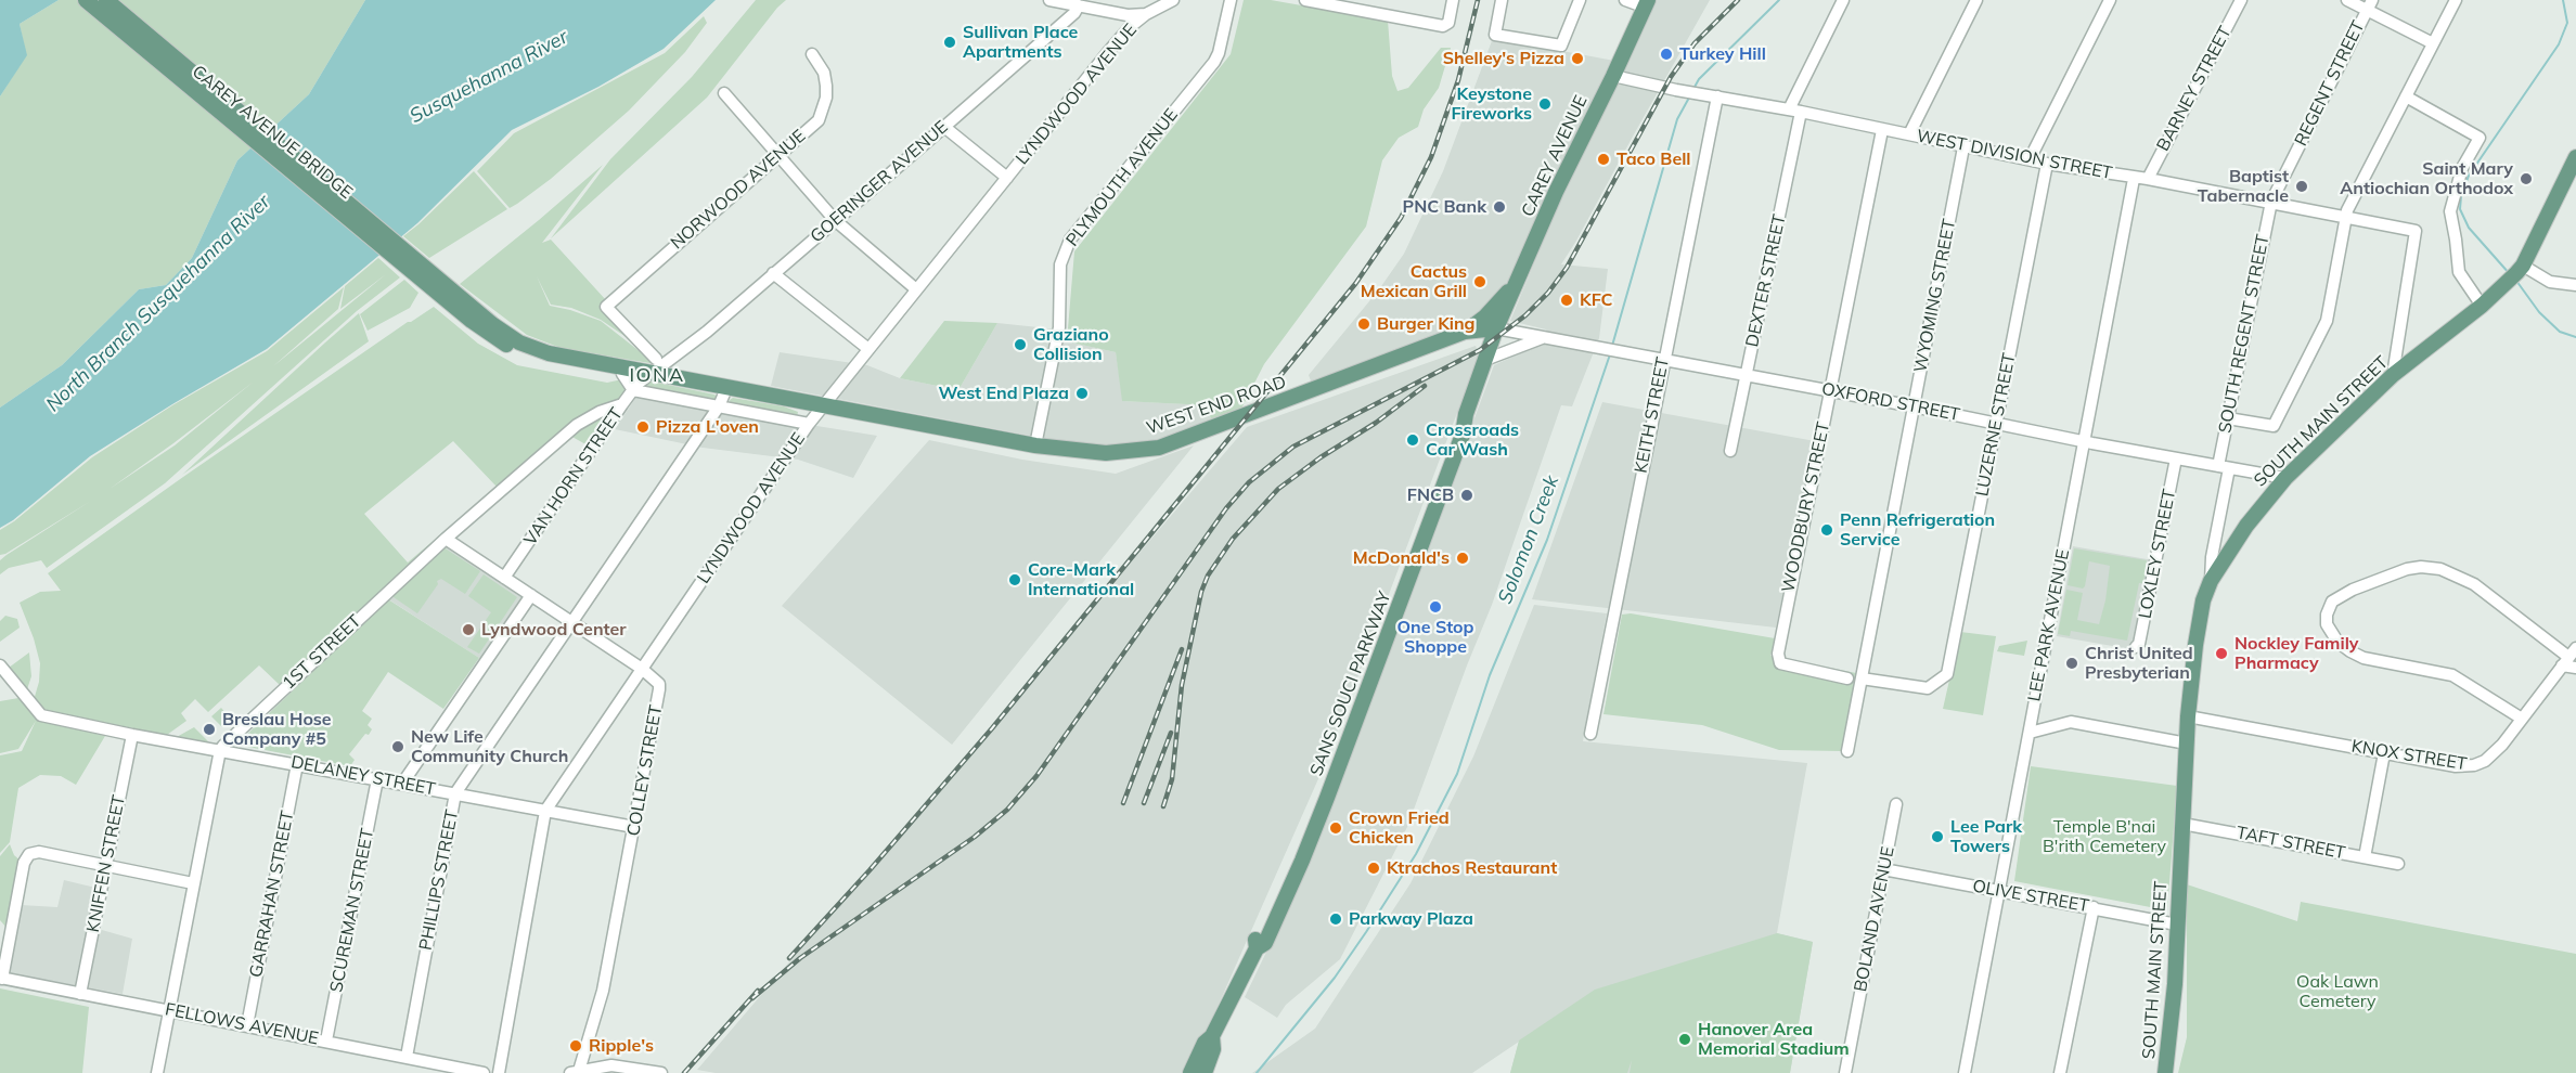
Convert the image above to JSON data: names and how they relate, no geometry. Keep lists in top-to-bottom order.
{
  "streets": {
    "main road": [
      "CAREY AVENUE BRIDGE",
      "CAREY AVENUE",
      "WEST END ROAD",
      "SOUTH MAIN STREET",
      "SANS SOUCI PARKWAY"
    ],
    "street": [
      "REGENT STREET",
      "BARNEY STREET",
      "LYNDWOOD AVENUE",
      "WEST DIVISION STREET",
      "PLYMOUTH AVENUE",
      "GOERINGER AVENUE",
      "NORWOOD AVENUE",
      "DEXTER STREET",
      "WYOMING STREET",
      "SOUTH REGENT STREET",
      "OXFORD STREET",
      "KEITH STREET",
      "LUZERNE STREET",
      "VAN HORN STREET",
      "WOODBURY STREET",
      "LOXLEY STREET",
      "LEE PARK AVENUE",
      "1ST STREET",
      "KNOX STREET",
      "COLLEY STREET",
      "DELANEY STREET",
      "TAFT STREET",
      "KNIFFEN STREET",
      "PHILLIPS STREET",
      "GARRAHAN STREET",
      "OLIVE STREET",
      "SCUREMAN STREET",
      "BOLAND AVENUE",
      "FELLOWS AVENUE"
    ]
  },
  "crossings": [
    ["REGENT STREET", "WEST DIVISION STREET"],
    ["REGENT STREET", "SOUTH REGENT STREET"],
    ["BARNEY STREET", "WEST DIVISION STREET"],
    ["LYNDWOOD AVENUE", "WEST END ROAD"],
    ["LYNDWOOD AVENUE", "COLLEY STREET"],
    ["LYNDWOOD AVENUE", "DELANEY STREET"],
    ["CAREY AVENUE BRIDGE", "WEST END ROAD"],
    ["WEST DIVISION STREET", "CAREY AVENUE"],
    ["WEST DIVISION STREET", "DEXTER STREET"],
    ["WEST DIVISION STREET", "WYOMING STREET"],
    ["WEST DIVISION STREET", "SOUTH REGENT STREET"],
    ["WEST DIVISION STREET", "KEITH STREET"],
    ["WEST DIVISION STREET", "SOUTH MAIN STREET"],
    ["WEST DIVISION STREET", "LUZERNE STREET"],
    ["WEST DIVISION STREET", "WOODBURY STREET"],
    ["WEST DIVISION STREET", "LEE PARK AVENUE"],
    ["CAREY AVENUE", "OXFORD STREET"],
    ["CAREY AVENUE", "WEST END ROAD"],
    ["CAREY AVENUE", "SANS SOUCI PARKWAY"],
    ["PLYMOUTH AVENUE", "WEST END ROAD"],
    ["GOERINGER AVENUE", "NORWOOD AVENUE"],
    ["GOERINGER AVENUE", "WEST END ROAD"],
    ["GOERINGER AVENUE", "VAN HORN STREET"],
    ["NORWOOD AVENUE", "WEST END ROAD"],
    ["NORWOOD AVENUE", "VAN HORN STREET"],
    ["DEXTER STREET", "OXFORD STREET"],
    ["WYOMING STREET", "OXFORD STREET"],
    ["WYOMING STREET", "LUZERNE STREET"],
    ["SOUTH REGENT STREET", "OXFORD STREET"],
    ["SOUTH REGENT STREET", "SOUTH MAIN STREET"],
    ["OXFORD STREET", "WEST END ROAD"],
    ["OXFORD STREET", "KEITH STREET"],
    ["OXFORD STREET", "SOUTH MAIN STREET"],
    ["OXFORD STREET", "LUZERNE STREET"],
    ["OXFORD STREET", "WOODBURY STREET"],
    ["OXFORD STREET", "LOXLEY STREET"],
    ["OXFORD STREET", "LEE PARK AVENUE"],
    ["OXFORD STREET", "SANS SOUCI PARKWAY"],
    ["WEST END ROAD", "VAN HORN STREET"],
    ["WEST END ROAD", "SANS SOUCI PARKWAY"],
    ["WEST END ROAD", "PHILLIPS STREET"],
    ["SOUTH MAIN STREET", "KNOX STREET"],
    ["SOUTH MAIN STREET", "TAFT STREET"],
    ["SOUTH MAIN STREET", "OLIVE STREET"],
    ["VAN HORN STREET", "1ST STREET"],
    ["VAN HORN STREET", "COLLEY STREET"],
    ["LEE PARK AVENUE", "OLIVE STREET"],
    ["1ST STREET", "COLLEY STREET"],
    ["1ST STREET", "DELANEY STREET"],
    ["COLLEY STREET", "DELANEY STREET"],
    ["COLLEY STREET", "PHILLIPS STREET"],
    ["DELANEY STREET", "KNIFFEN STREET"],
    ["DELANEY STREET", "PHILLIPS STREET"],
    ["DELANEY STREET", "GARRAHAN STREET"],
    ["DELANEY STREET", "SCUREMAN STREET"],
    ["KNIFFEN STREET", "FELLOWS AVENUE"],
    ["PHILLIPS STREET", "FELLOWS AVENUE"],
    ["GARRAHAN STREET", "FELLOWS AVENUE"],
    ["OLIVE STREET", "BOLAND AVENUE"],
    ["SCUREMAN STREET", "FELLOWS AVENUE"]
  ],
  "districts": ["IONA"],
  "water": ["Susquehanna River", "North Branch Susquehanna River", "Solomon Creek"],
  "parks": ["Temple B'nai B'rith Cemetery", "Oak Lawn Cemetery"],
  "places": [
    "Sullivan Place Apartments",
    "Turkey Hill",
    "Shelley's Pizza",
    "Keystone Fireworks",
    "Taco Bell",
    "Saint Mary Antiochian Orthodox",
    "Baptist Tabernacle",
    "PNC Bank",
    "Cactus Mexican Grill",
    "KFC",
    "Burger King",
    "Graziano Collision",
    "West End Plaza",
    "Pizza L'oven",
    "Crossroads Car Wash",
    "FNCB",
    "Penn Refrigeration Service",
    "McDonald's",
    "Core-Mark International",
    "One Stop Shoppe",
    "Lyndwood Center",
    "Nockley Family Pharmacy",
    "Christ United Presbyterian",
    "Breslau Hose Company #5",
    "New Life Community Church",
    "Crown Fried Chicken",
    "Lee Park Towers",
    "Ktrachos Restaurant",
    "Parkway Plaza",
    "Hanover Area Memorial Stadium",
    "Ripple's"
  ]
}
